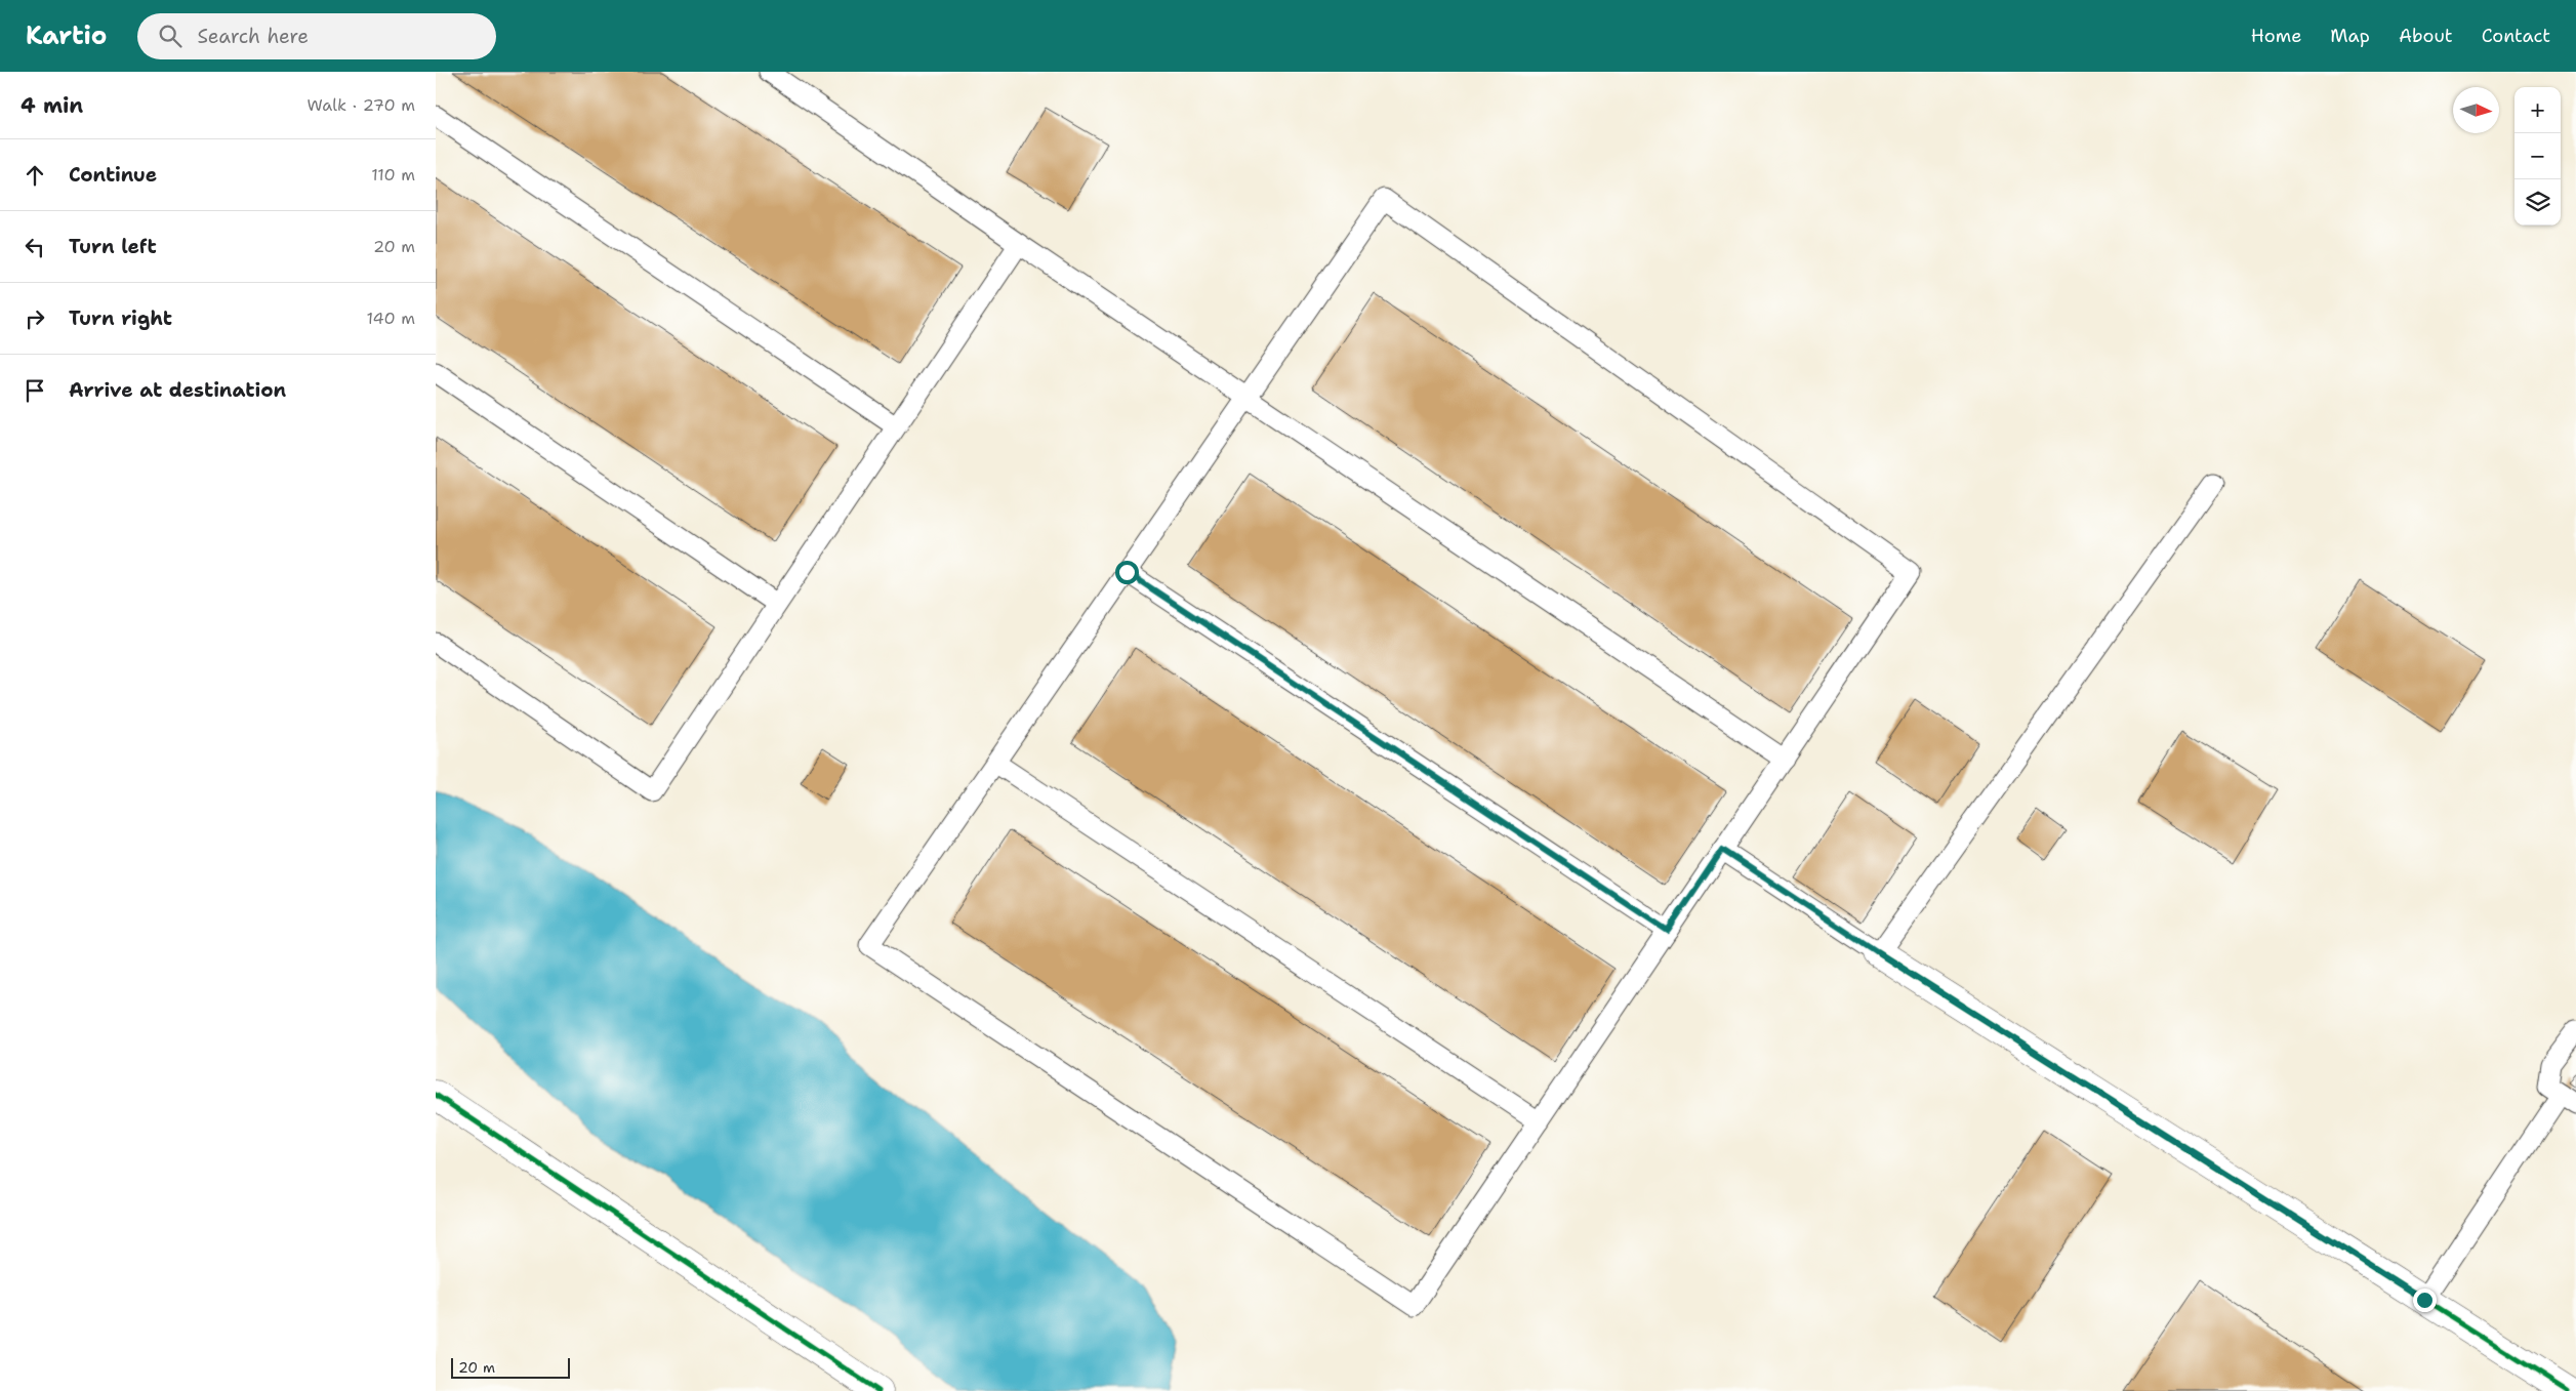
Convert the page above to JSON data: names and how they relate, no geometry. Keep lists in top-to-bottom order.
{
  "scale_bar": "20 m",
  "north": "right",
  "page": {
    "header": "Kartio",
    "search": "Search here",
    "nav": [
      "Home",
      "Map",
      "About",
      "Contact"
    ],
    "heading": ["4 min", "Walk · 270 m"],
    "map_buttons": ["+", "−"],
    "list": [
      ["Continue", "110 m"],
      ["Turn left", "20 m"],
      ["Turn right", "140 m"],
      "Arrive at destination"
    ],
    "scale": "20 m"
  }
}
